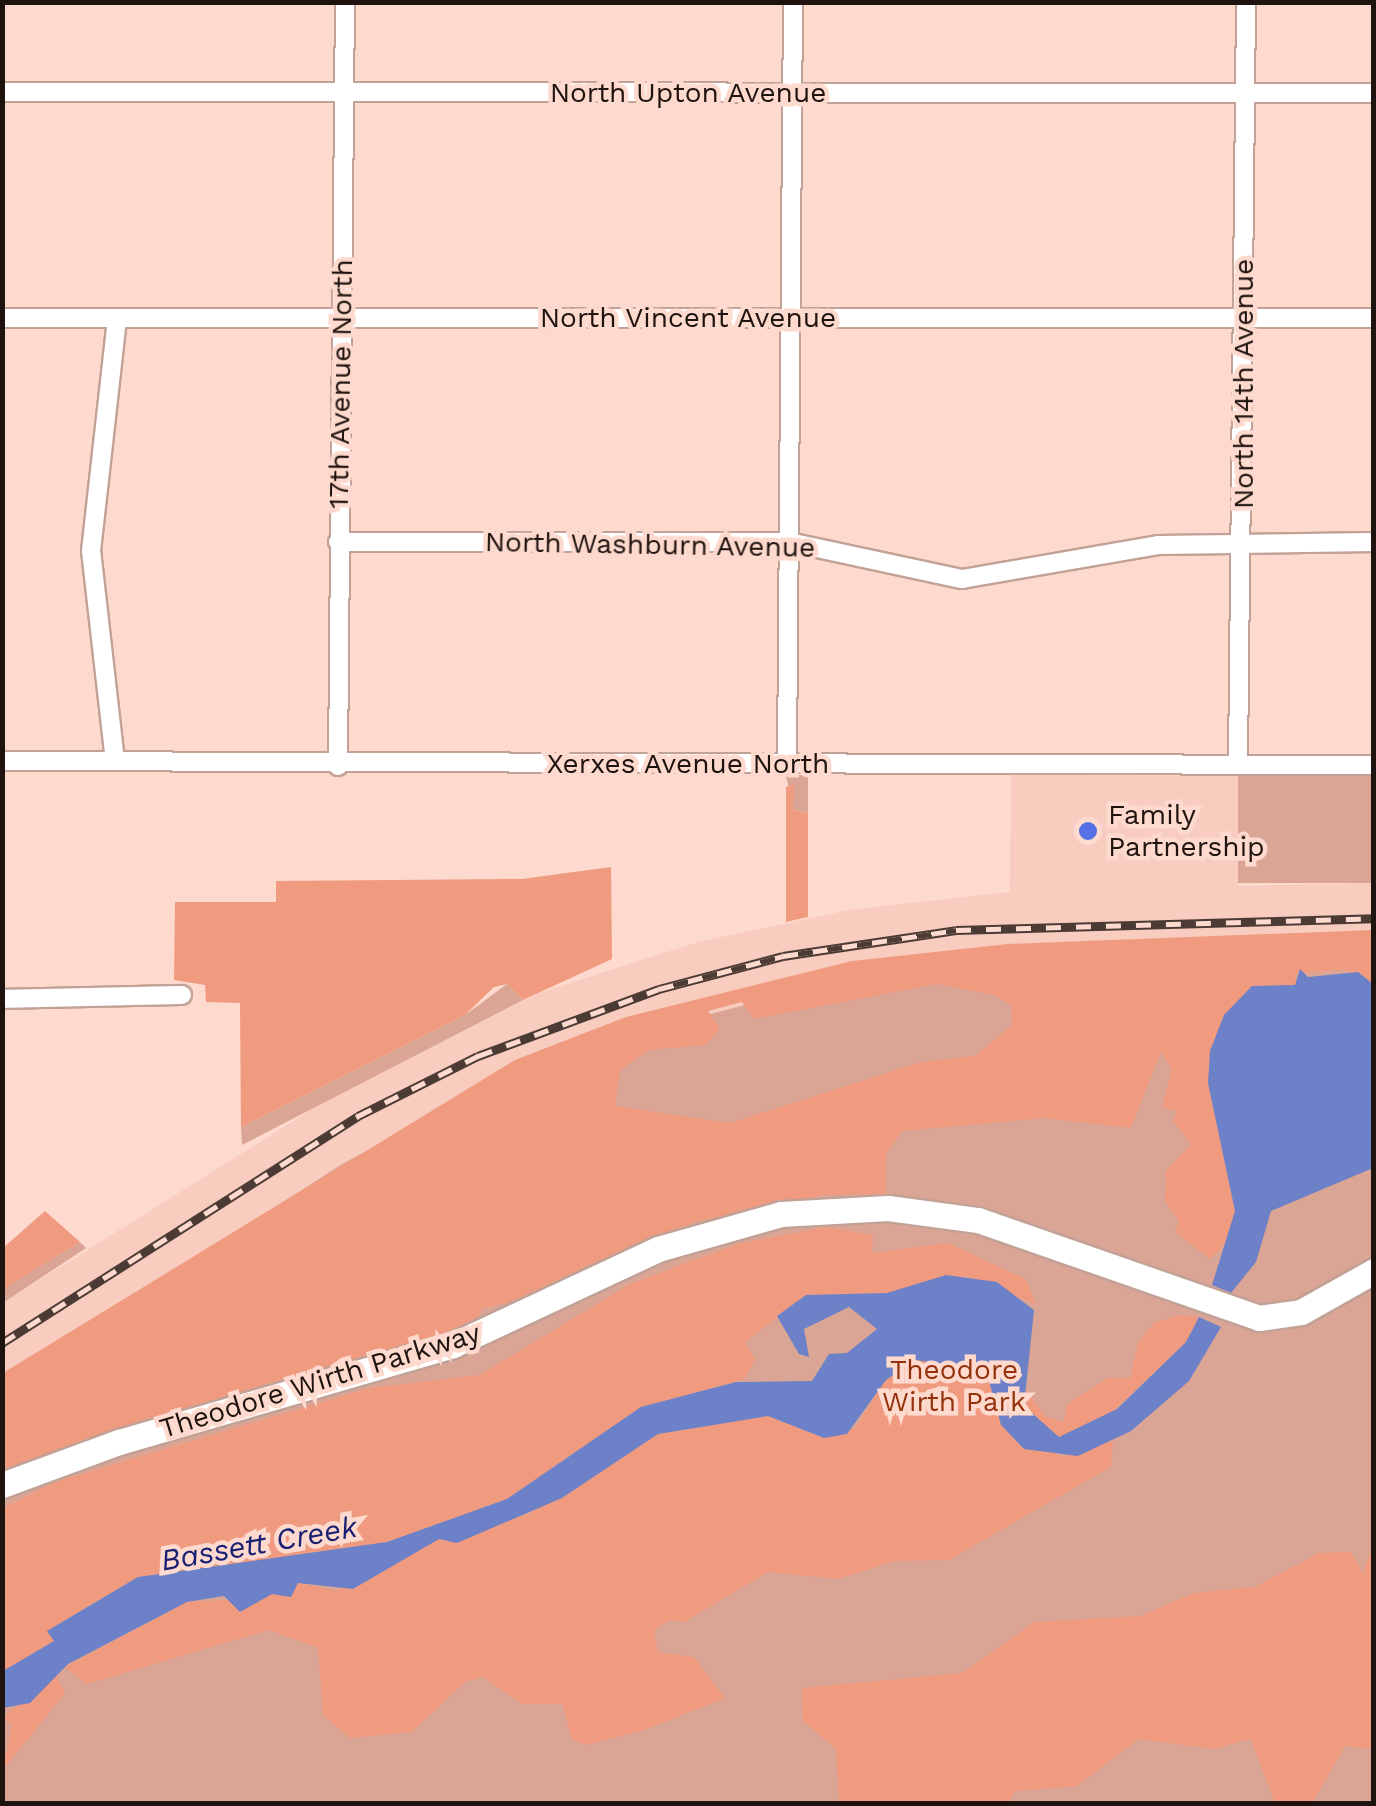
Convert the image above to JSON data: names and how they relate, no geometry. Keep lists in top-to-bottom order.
{
  "streets": {
    "street": [
      "North Upton Avenue",
      "North Vincent Avenue",
      "17th Avenue North",
      "North 14th Avenue",
      "North Washburn Avenue",
      "Xerxes Avenue North",
      "Theodore Wirth Parkway"
    ]
  },
  "crossings": [
    ["North Upton Avenue", "17th Avenue North"],
    ["North Upton Avenue", "North 14th Avenue"],
    ["North Vincent Avenue", "17th Avenue North"],
    ["North Vincent Avenue", "North 14th Avenue"],
    ["17th Avenue North", "North Washburn Avenue"],
    ["17th Avenue North", "Xerxes Avenue North"],
    ["North 14th Avenue", "North Washburn Avenue"],
    ["North 14th Avenue", "Xerxes Avenue North"]
  ],
  "water": ["Bassett Creek"],
  "parks": ["Theodore Wirth Park"],
  "places": ["Family Partnership"]
}
